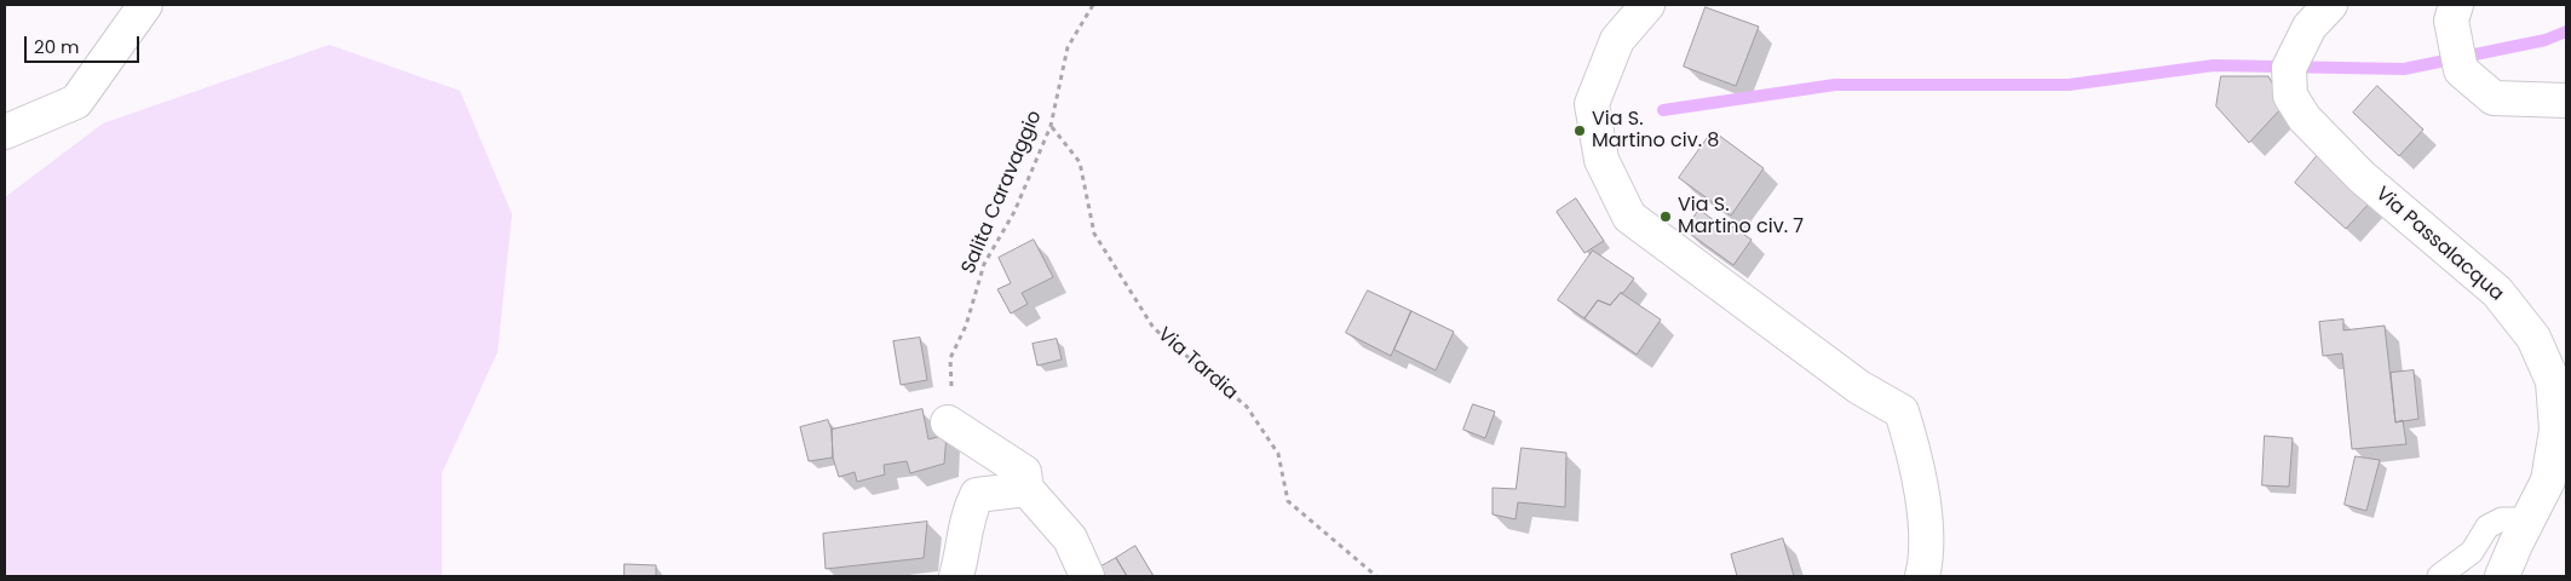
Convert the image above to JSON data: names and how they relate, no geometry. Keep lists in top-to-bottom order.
{
  "streets": {
    "street": ["Via Passalacqua"],
    "path": ["Salita Caravaggio", "Via Tardia"]
  },
  "crossings": [
    ["Salita Caravaggio", "Via Tardia"]
  ],
  "places": ["Via S. Martino civ. 8", "Via S. Martino civ. 7"],
  "scale_bar": "20 m"
}
